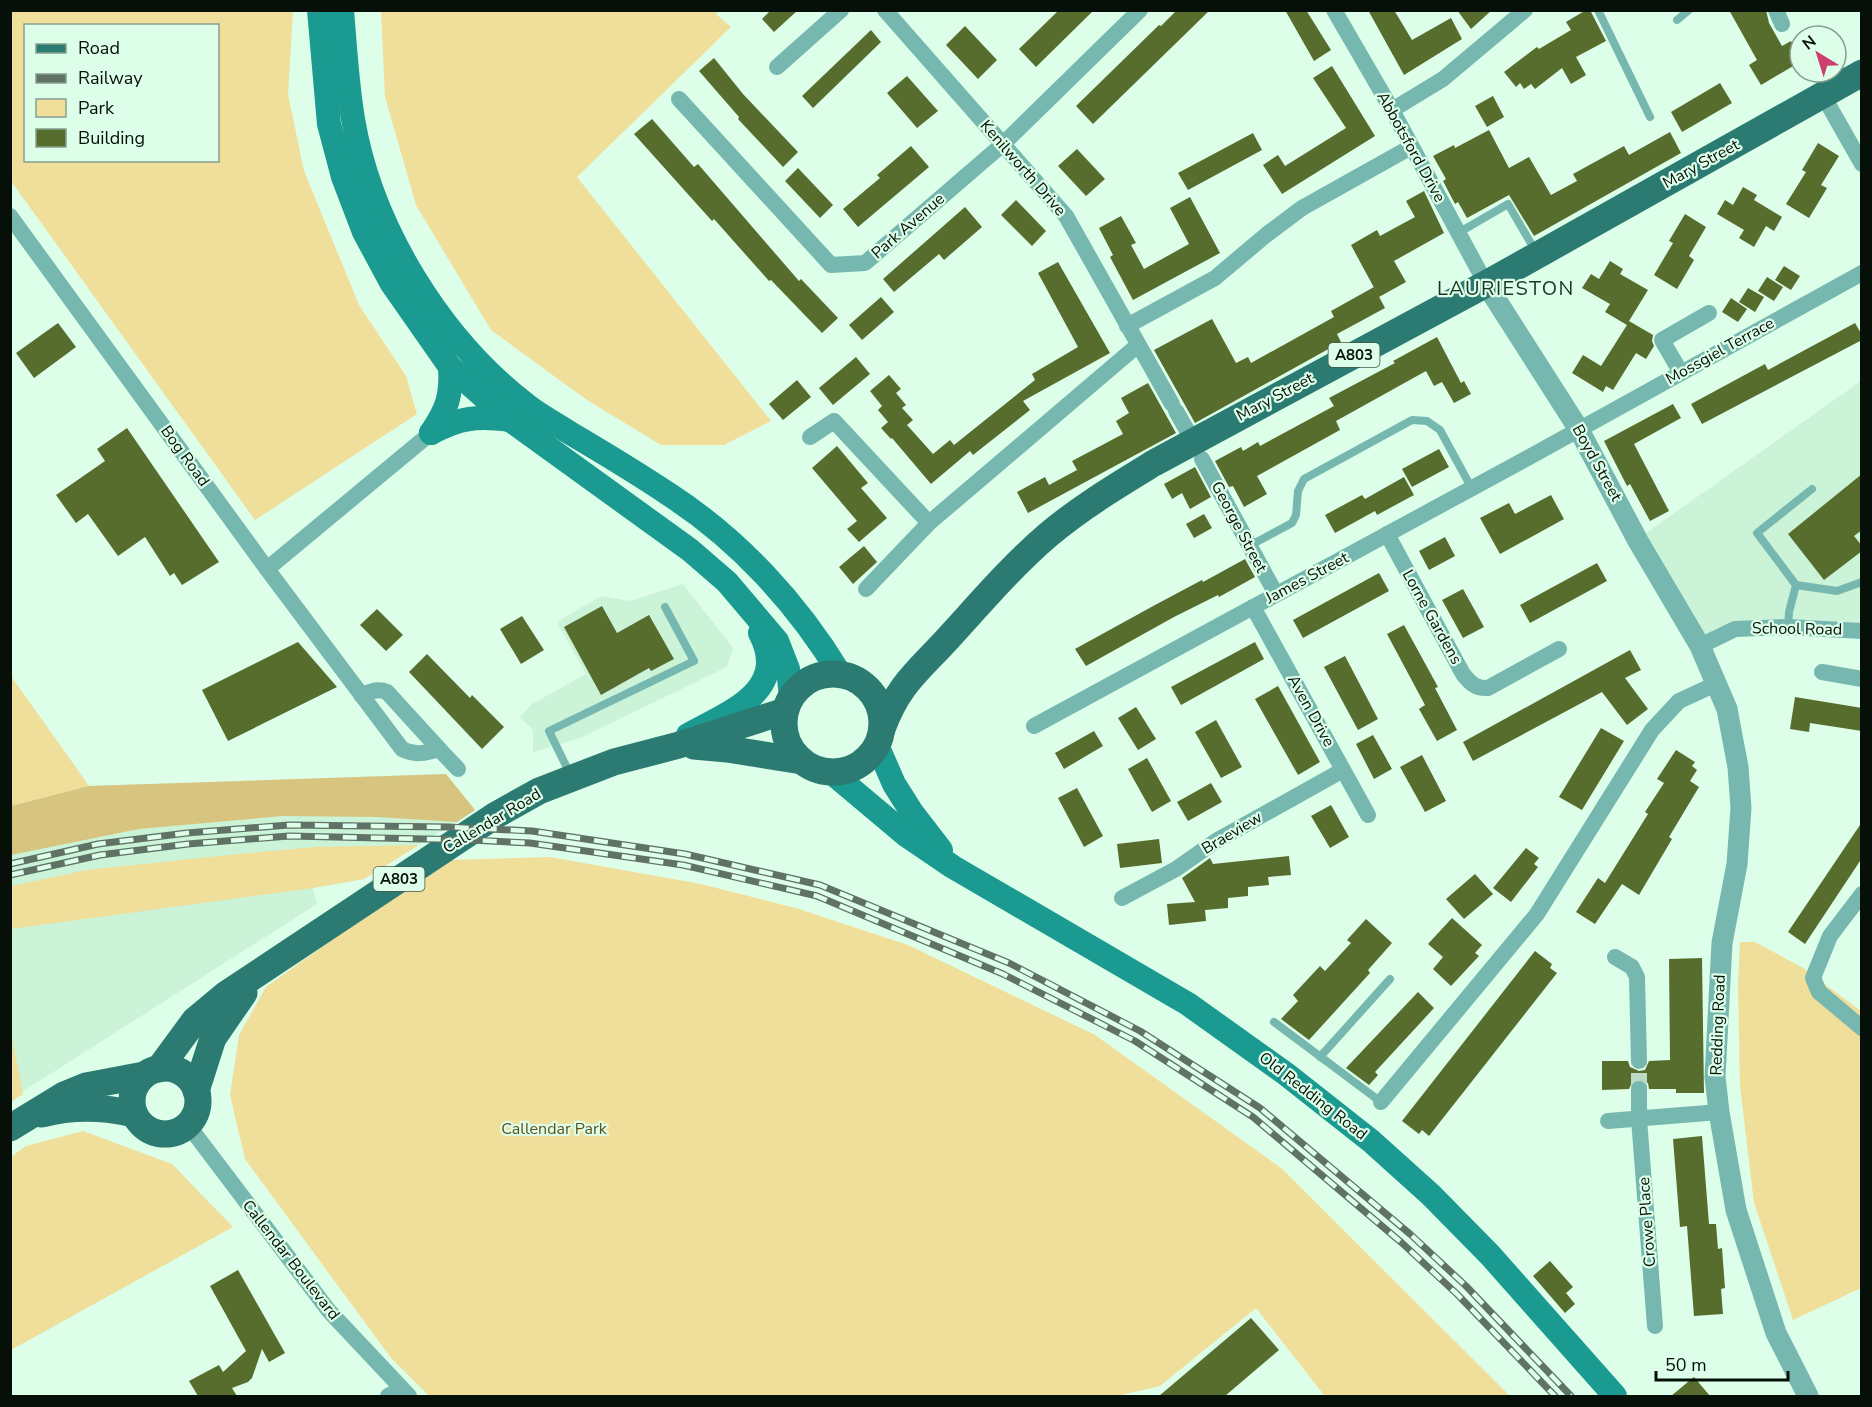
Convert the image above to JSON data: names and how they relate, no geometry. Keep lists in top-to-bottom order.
{
  "streets": {
    "main road": [
      "Mary Street",
      "A803",
      "Callendar Road",
      "Old Redding Road"
    ],
    "street": [
      "Abbotsford Drive",
      "Kenilworth Drive",
      "Park Avenue",
      "Mossgiel Terrace",
      "Bog Road",
      "Boyd Street",
      "George Street",
      "James Street",
      "Lorne Gardens",
      "School Road",
      "Aven Drive",
      "Braeview",
      "Redding Road",
      "Crowe Place",
      "Callendar Boulevard"
    ]
  },
  "crossings": [
    ["Abbotsford Drive", "Mary Street"],
    ["Abbotsford Drive", "Boyd Street"],
    ["Mary Street", "Kenilworth Drive"],
    ["Mary Street", "A803"],
    ["Mary Street", "Boyd Street"],
    ["Mary Street", "George Street"],
    ["Mary Street", "Callendar Road"],
    ["Mary Street", "Old Redding Road"],
    ["Kenilworth Drive", "Park Avenue"],
    ["Kenilworth Drive", "George Street"],
    ["Mossgiel Terrace", "Boyd Street"],
    ["Mossgiel Terrace", "James Street"],
    ["A803", "Callendar Road"],
    ["A803", "Old Redding Road"],
    ["A803", "Callendar Boulevard"],
    ["Boyd Street", "James Street"],
    ["Boyd Street", "School Road"],
    ["Boyd Street", "Redding Road"],
    ["George Street", "James Street"],
    ["James Street", "Lorne Gardens"],
    ["James Street", "Aven Drive"],
    ["School Road", "Redding Road"],
    ["Aven Drive", "Braeview"],
    ["Callendar Road", "Old Redding Road"],
    ["Callendar Road", "Callendar Boulevard"]
  ],
  "districts": ["LAURIESTON"],
  "parks": ["Callendar Park"],
  "legend": [
    "Road",
    "Railway",
    "Park",
    "Building"
  ],
  "scale_bar": "50 m",
  "north": "top left"
}
